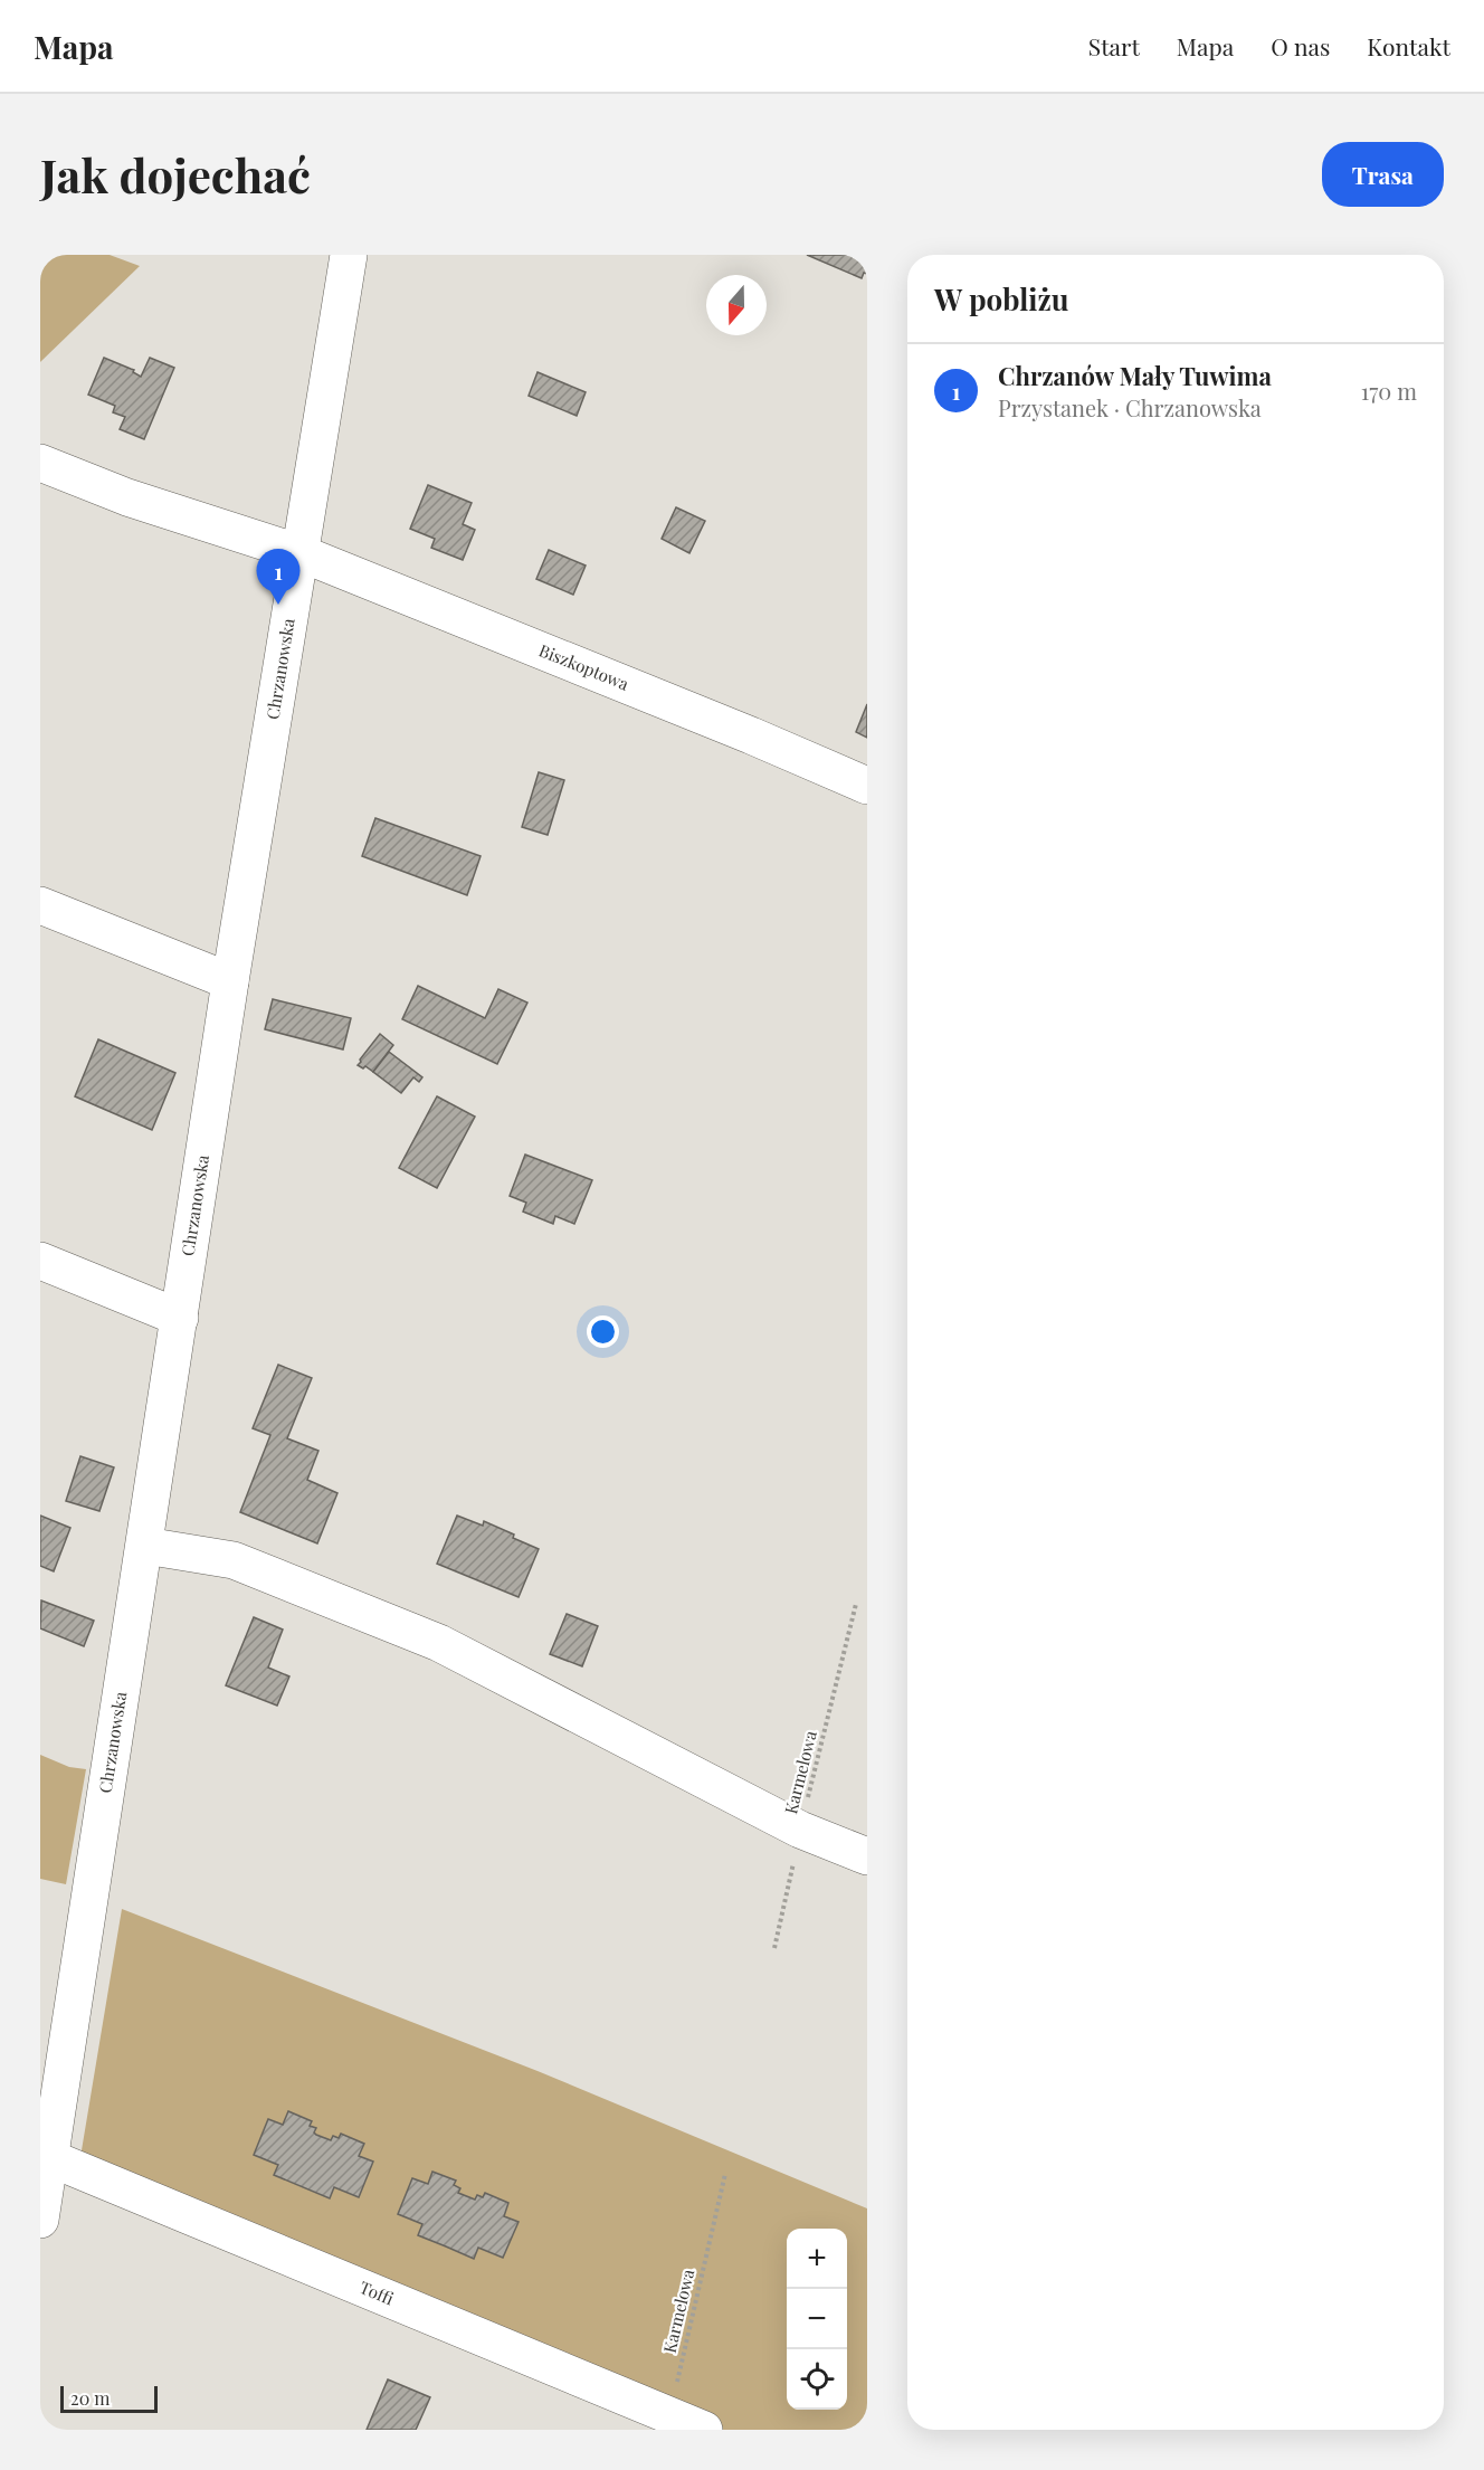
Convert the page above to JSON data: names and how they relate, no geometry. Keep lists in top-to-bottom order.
{
  "streets": {
    "street": ["Biszkoptowa", "Chrzanowska", "Toffi"],
    "path": ["Karmelowa"]
  },
  "crossings": [
    ["Biszkoptowa", "Chrzanowska"],
    ["Chrzanowska", "Toffi"],
    ["Karmelowa", "Toffi"]
  ],
  "scale_bar": "20 m",
  "north": "bottom",
  "page": {
    "header": "Mapa",
    "nav": [
      "Start",
      "Mapa",
      "O nas",
      "Kontakt"
    ],
    "buttons": "Trasa",
    "title": "Jak dojechać",
    "heading": "W pobliżu",
    "list": [
      {
        "mark": "1",
        "name": "Chrzanów Mały Tuwima",
        "note": "Przystanek · Chrzanowska",
        "value": "170 m"
      }
    ],
    "pins": "1",
    "map_buttons": ["+", "−"],
    "scale": "20 m"
  }
}
